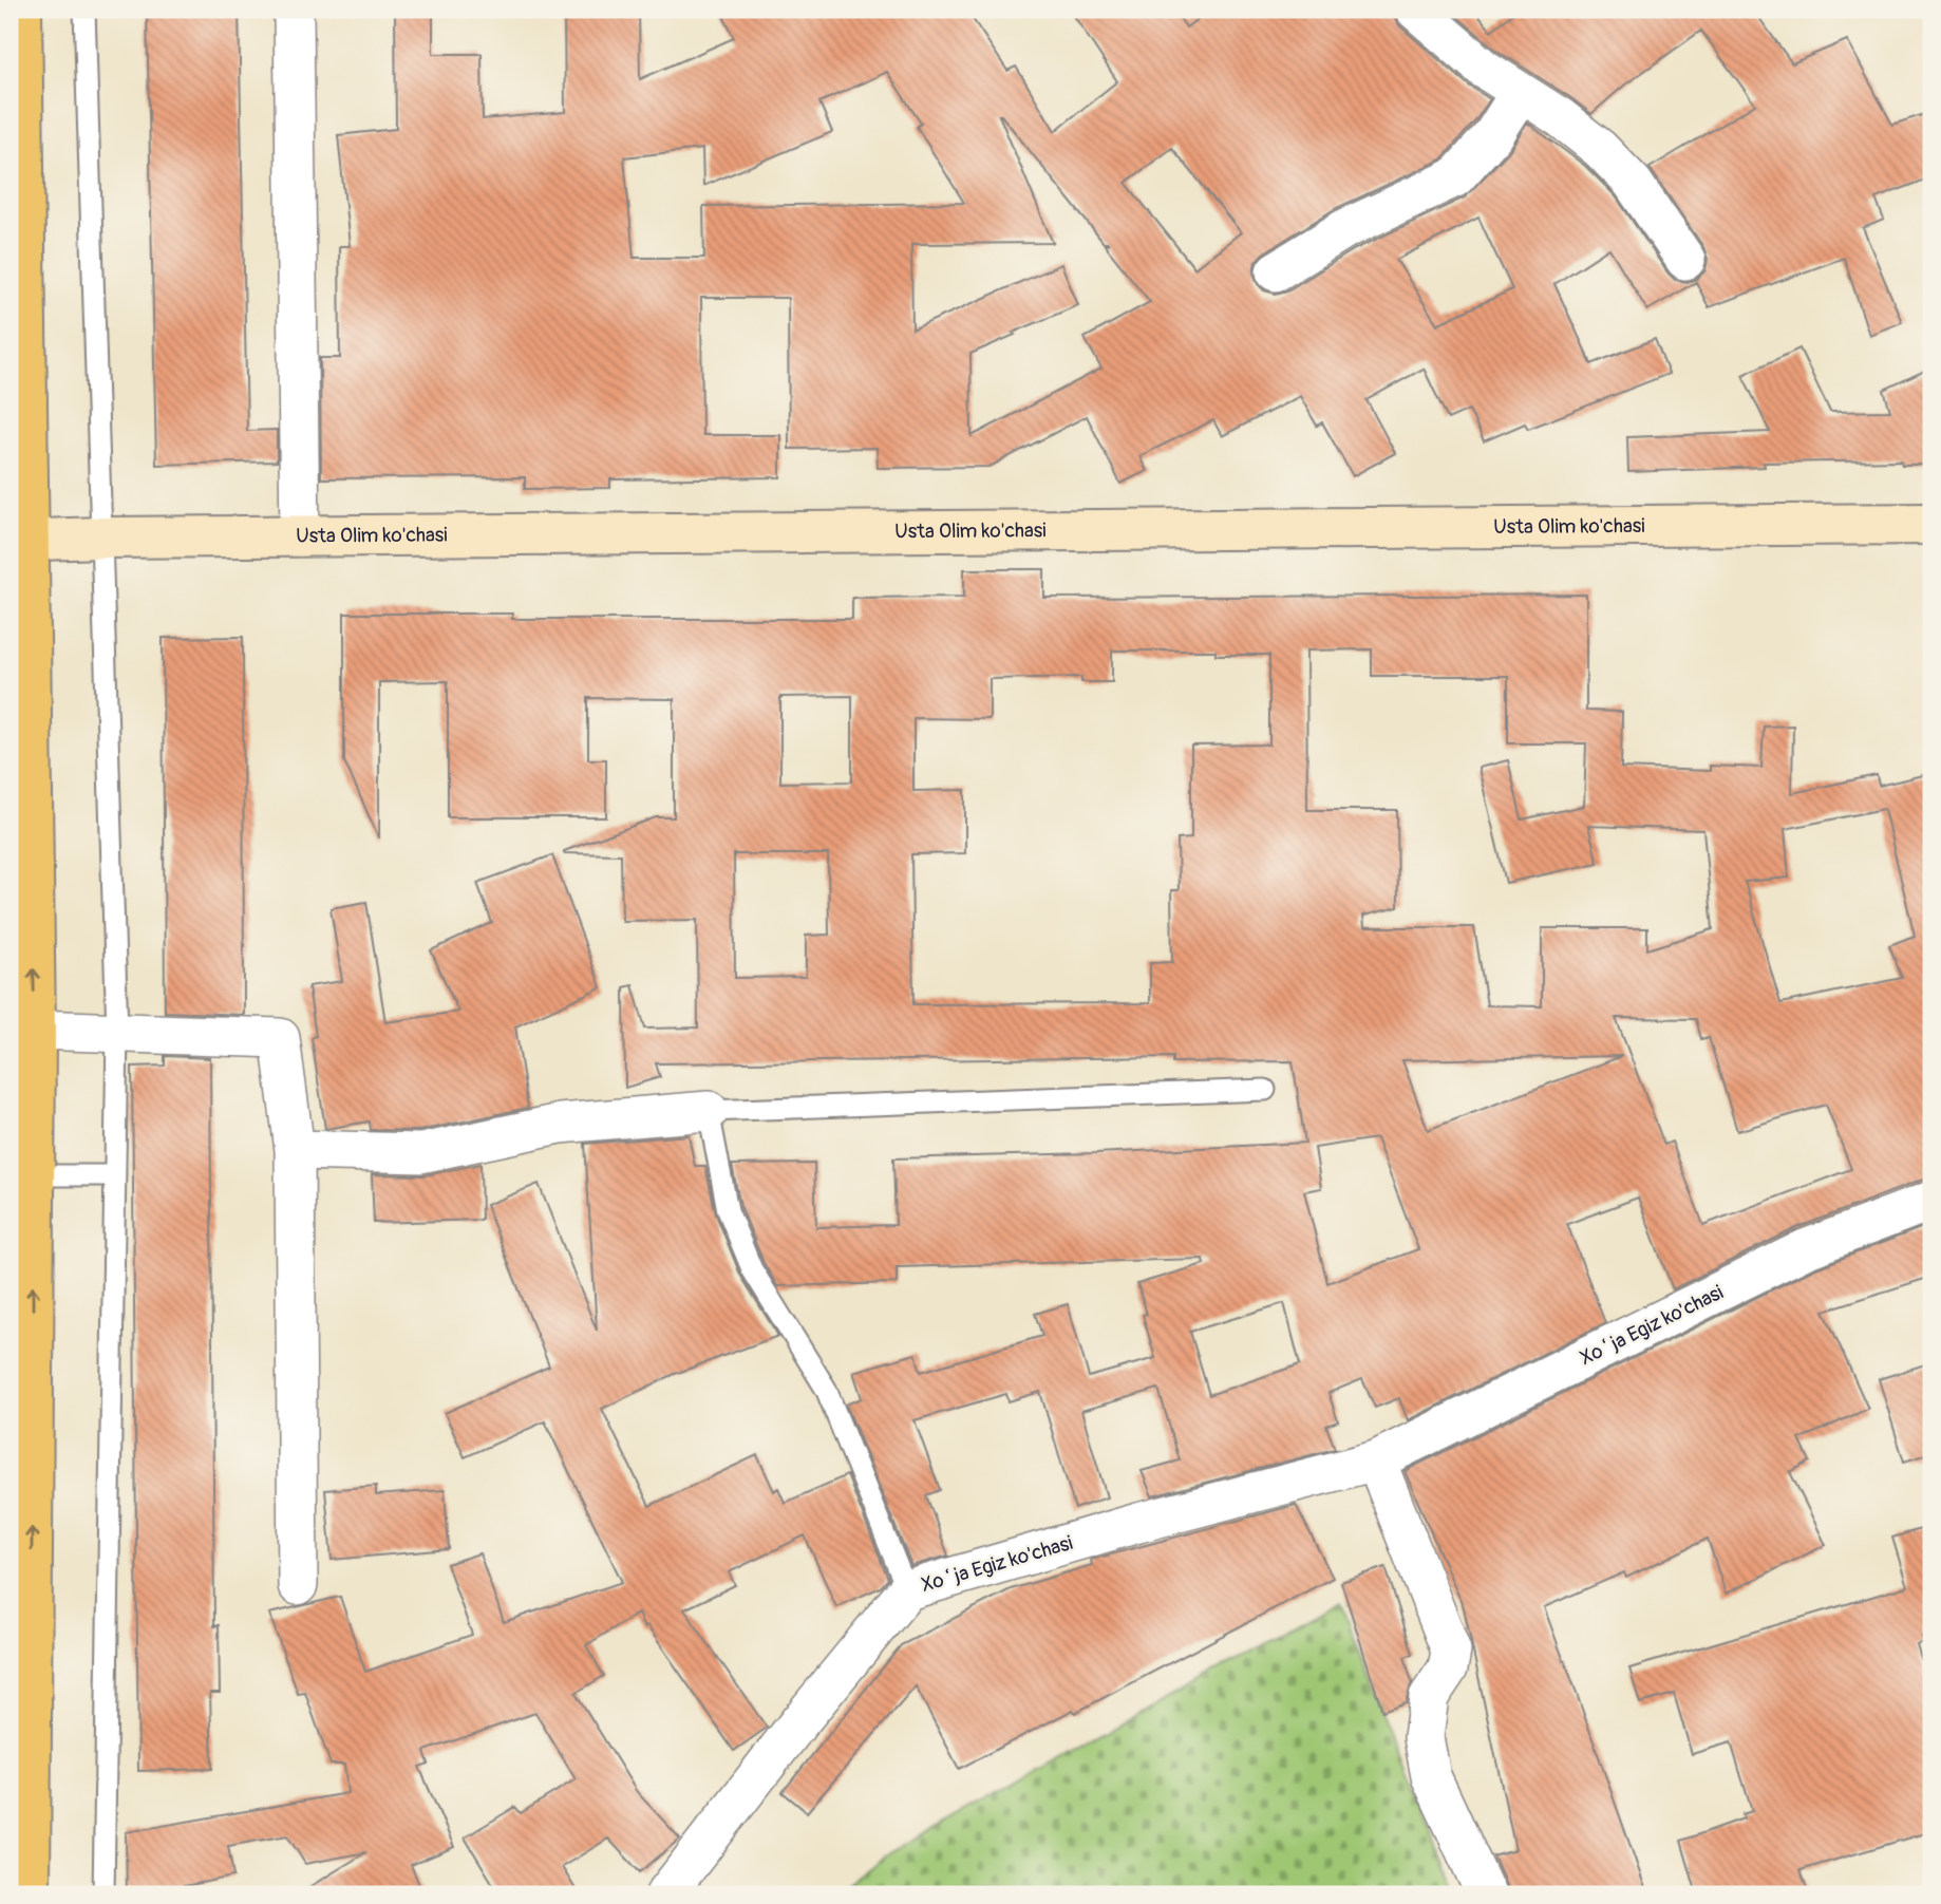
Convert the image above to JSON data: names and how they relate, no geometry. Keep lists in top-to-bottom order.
{
  "streets": {
    "street": ["Usta Olim ko'chasi", "Xoʻja Egiz ko'chasi"]
  }
}
